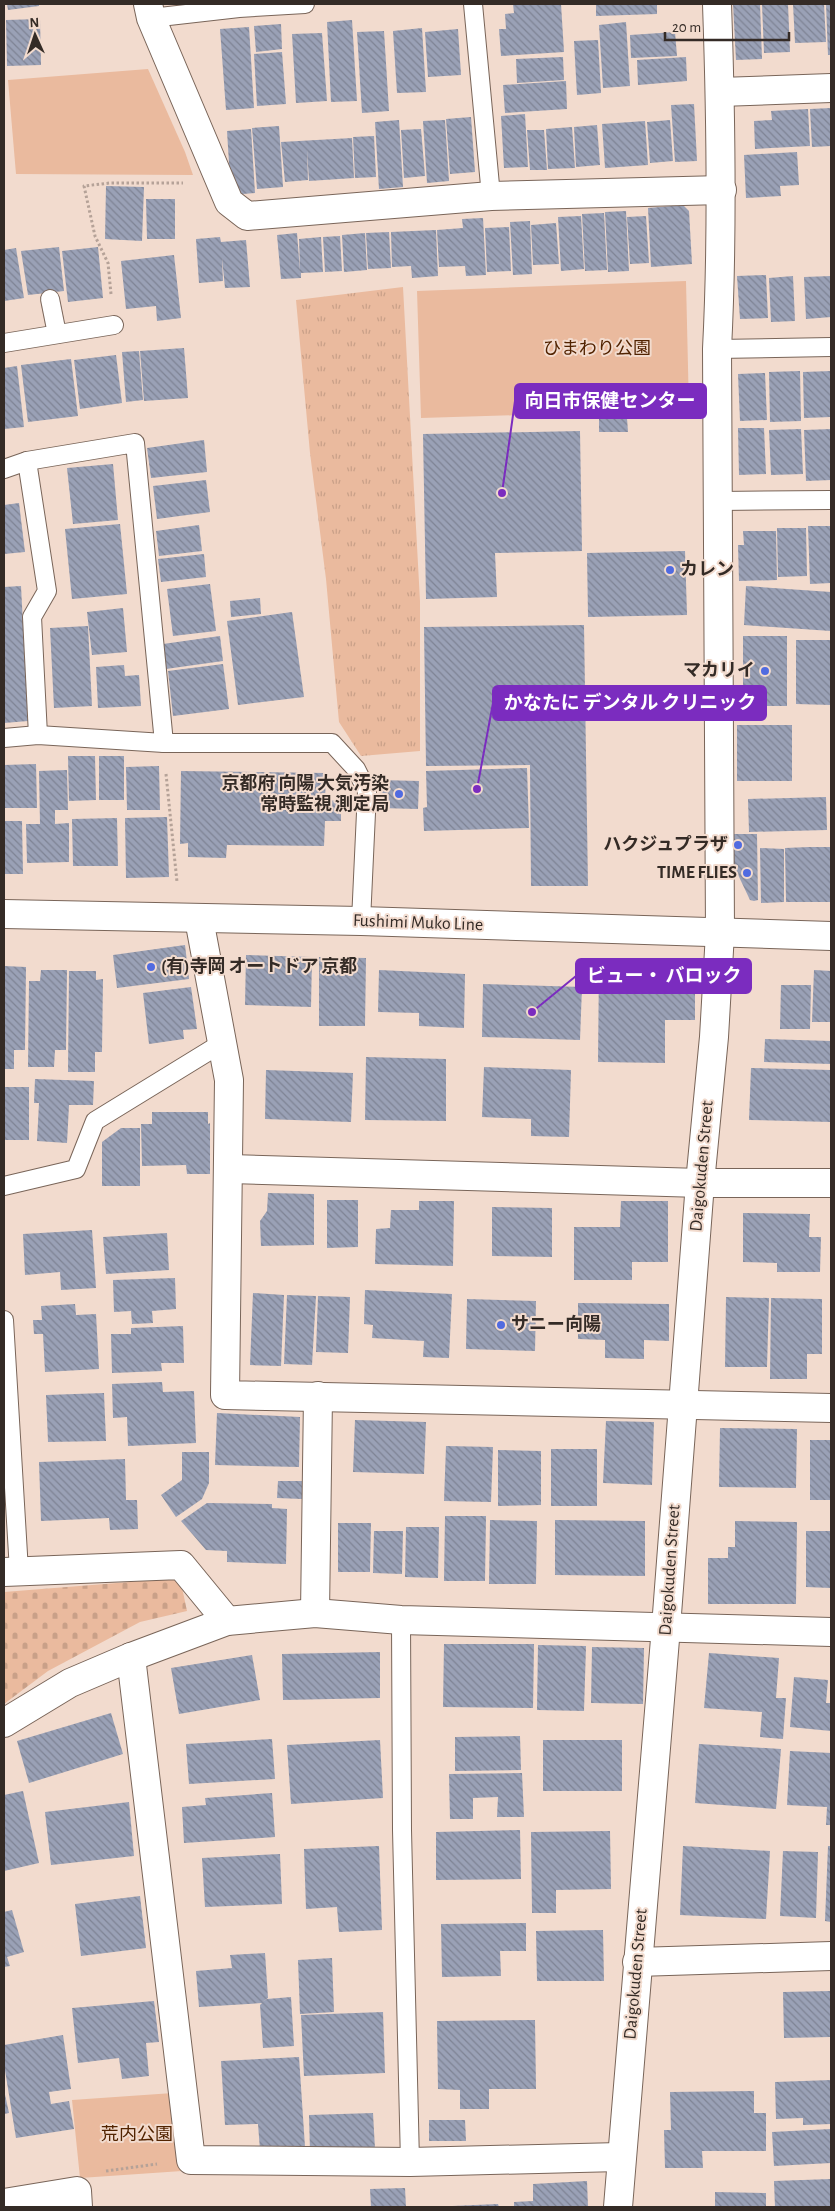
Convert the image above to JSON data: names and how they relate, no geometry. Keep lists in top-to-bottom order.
{
  "streets": {
    "street": ["Fushimi Muko Line", "Daigokuden Street"]
  },
  "crossings": [
    ["Fushimi Muko Line", "Daigokuden Street"]
  ],
  "parks": ["ひまわり公園", "荒内公園"],
  "places": [
    "向日市保健センター",
    "カレン",
    "マカリイ",
    "かなたに デンタル クリニック",
    "京都府 向陽 大気汚染 常時監視 測定局",
    "ハクジュプラザ",
    "TIME FLIES",
    "(有)寺岡 オートドア 京都",
    "ビュー・ バロック",
    "サニー向陽"
  ],
  "scale_bar": "20 m",
  "north": "top"
}
